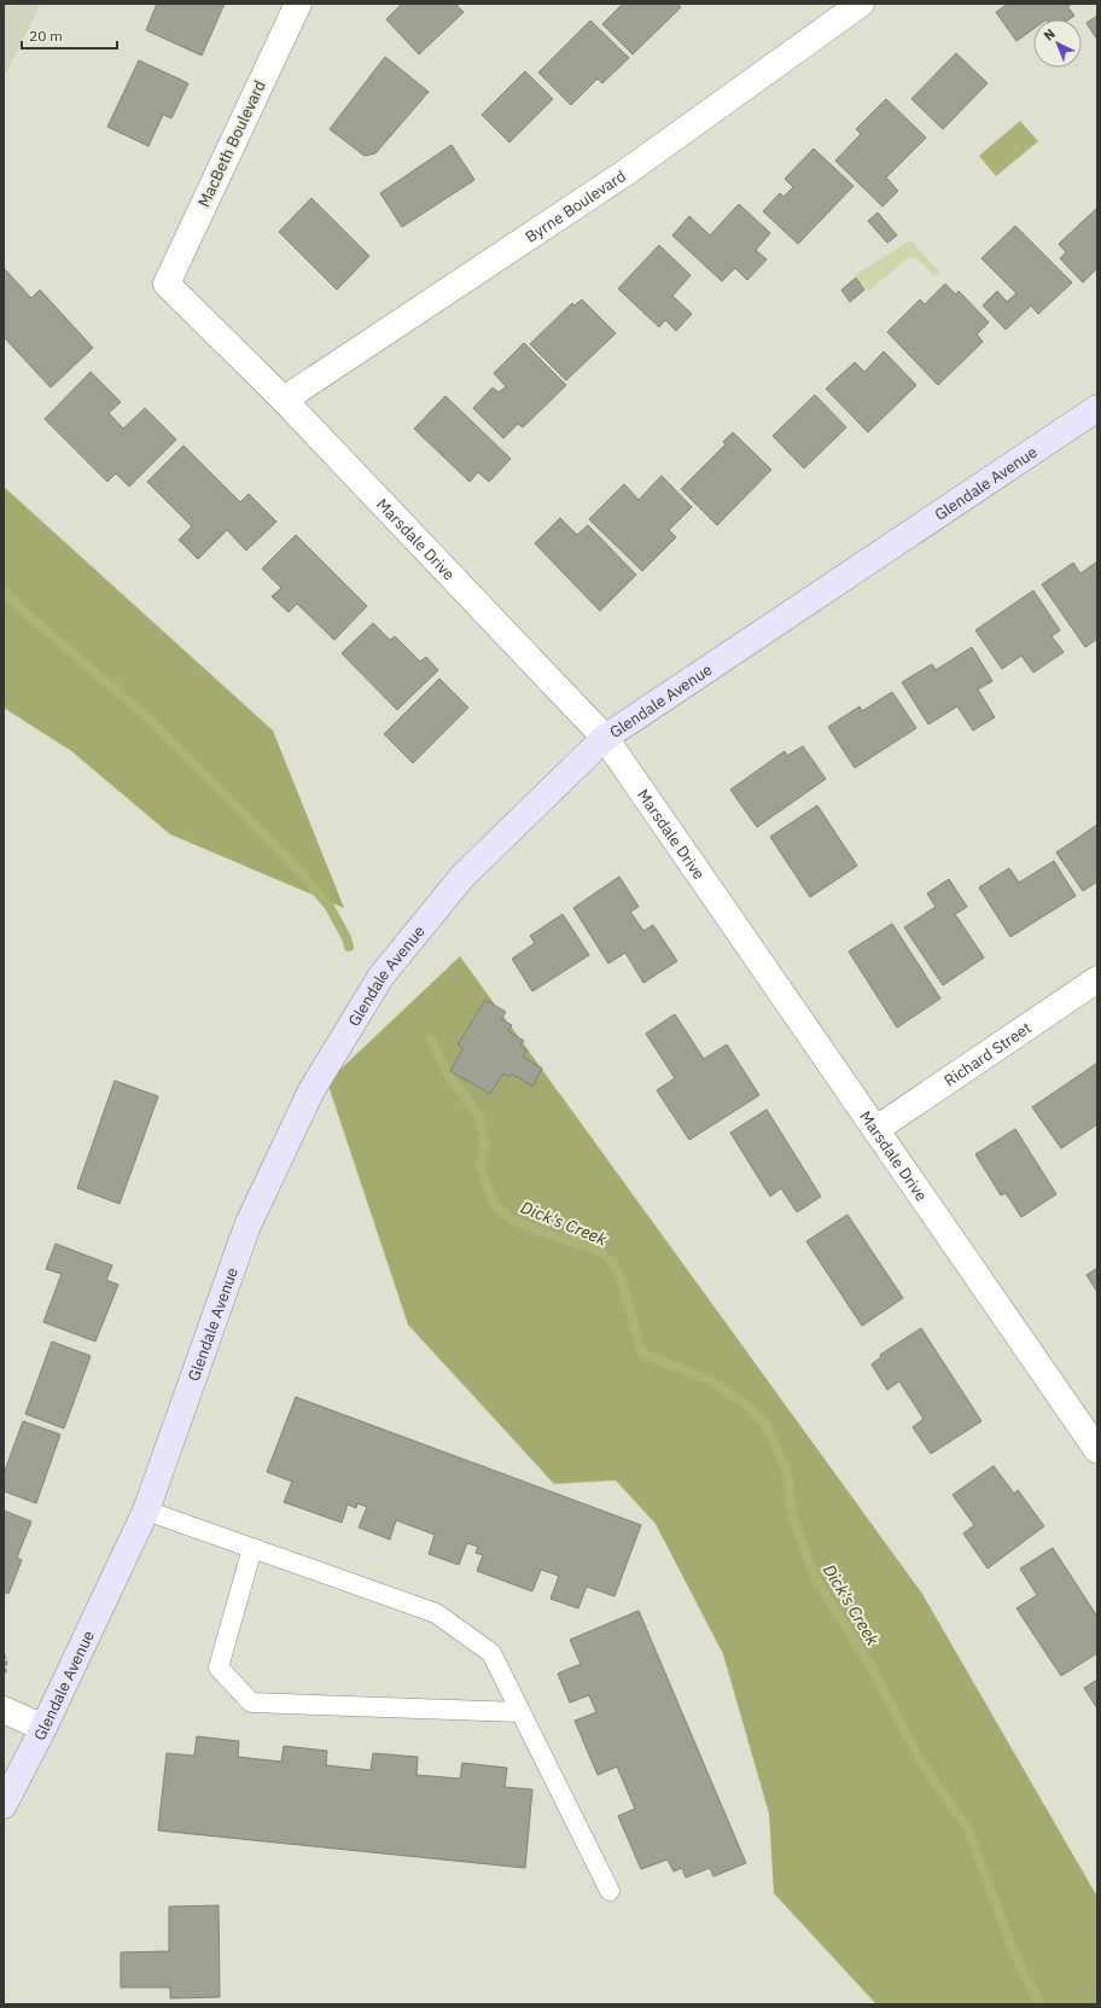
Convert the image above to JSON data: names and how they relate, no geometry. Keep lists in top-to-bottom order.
{
  "streets": {
    "main road": ["Glendale Avenue"],
    "street": [
      "MacBeth Boulevard",
      "Byrne Boulevard",
      "Marsdale Drive",
      "Richard Street"
    ]
  },
  "crossings": [
    ["MacBeth Boulevard", "Marsdale Drive"],
    ["Byrne Boulevard", "Marsdale Drive"],
    ["Glendale Avenue", "Marsdale Drive"],
    ["Marsdale Drive", "Richard Street"]
  ],
  "water": ["Dick's Creek"],
  "scale_bar": "20 m",
  "north": "top left"
}
